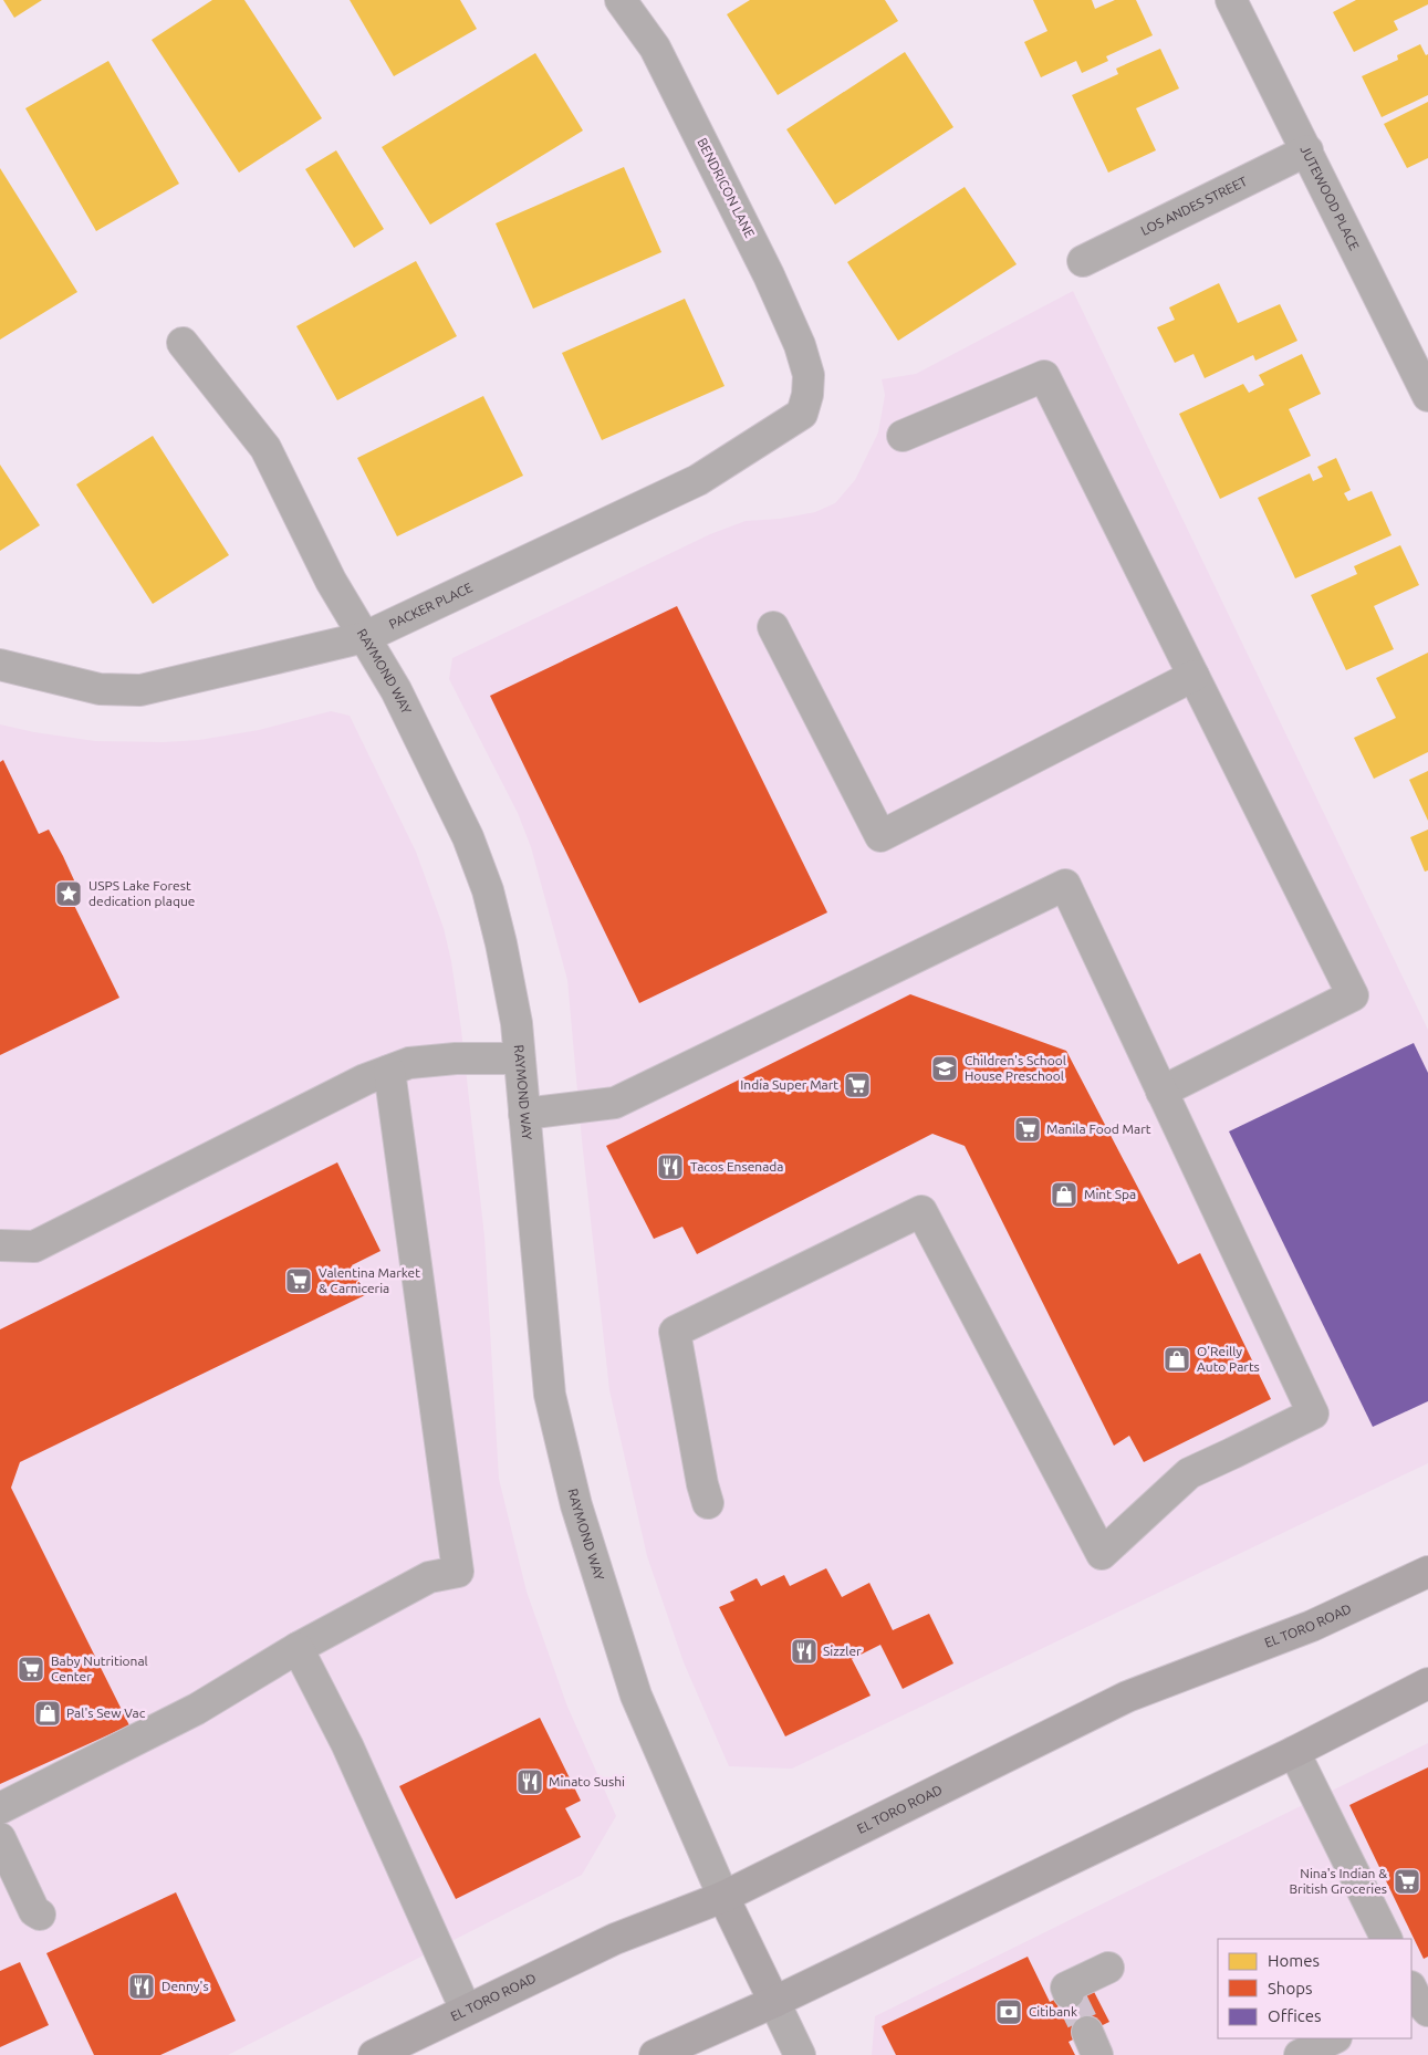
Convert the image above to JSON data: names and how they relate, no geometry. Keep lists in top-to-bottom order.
{
  "streets": {
    "main road": ["EL TORO ROAD"],
    "street": [
      "BENDRICON LANE",
      "JUTEWOOD PLACE",
      "LOS ANDES STREET",
      "PACKER PLACE",
      "RAYMOND WAY"
    ]
  },
  "crossings": [
    ["BENDRICON LANE", "PACKER PLACE"],
    ["JUTEWOOD PLACE", "LOS ANDES STREET"],
    ["PACKER PLACE", "RAYMOND WAY"],
    ["RAYMOND WAY", "EL TORO ROAD"]
  ],
  "places": {
    "place": ["USPS Lake Forest dedication plaque"],
    "school or university": ["Children's School House Preschool"],
    "supermarket": [
      "India Super Mart",
      "Manila Food Mart",
      "Valentina Market & Carniceria",
      "Baby Nutritional Center",
      "Nina's Indian & British Groceries"
    ],
    "restaurant": [
      "Tacos Ensenada",
      "Sizzler",
      "Minato Sushi",
      "Denny's"
    ],
    "shop": ["Mint Spa", "O'Reilly Auto Parts", "Pal's Sew Vac"],
    "bank": ["Citibank"]
  },
  "legend": ["Homes", "Shops", "Offices"]
}
